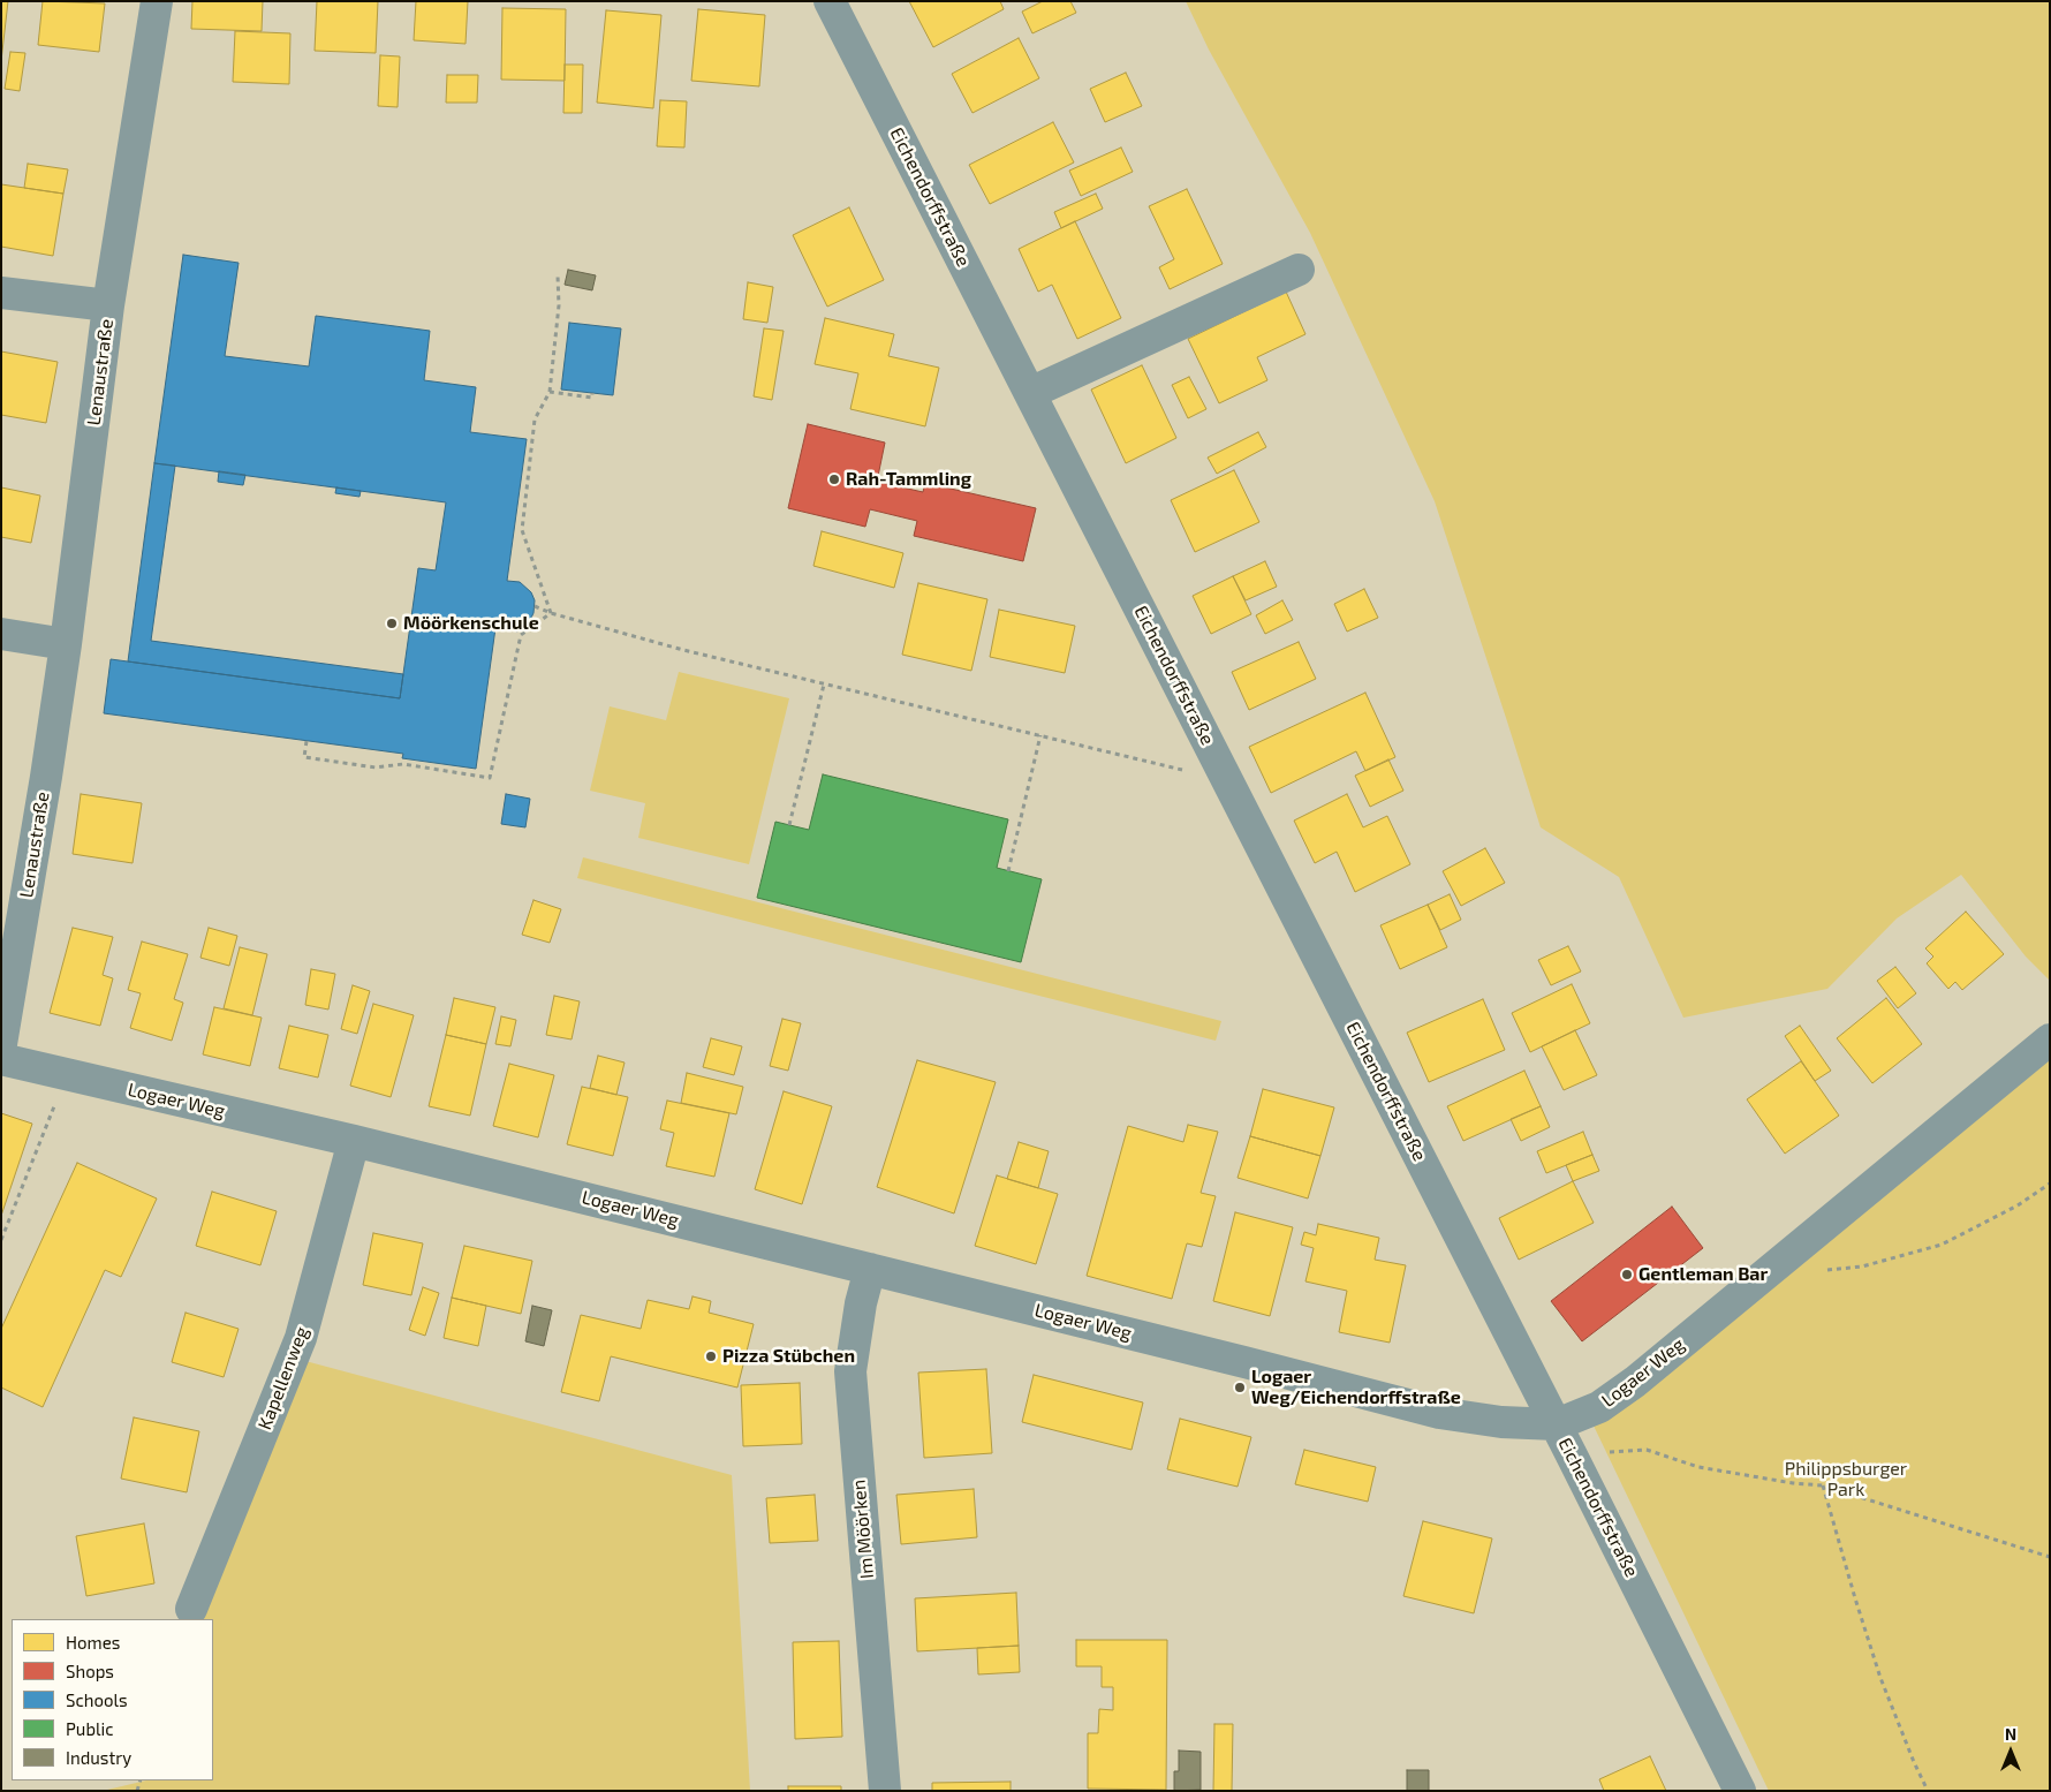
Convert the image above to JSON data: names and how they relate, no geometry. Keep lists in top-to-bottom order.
{
  "streets": {
    "street": [
      "Eichendorffstraße",
      "Lenaustraße",
      "Logaer Weg",
      "Kapellenweg",
      "Im Möörken"
    ]
  },
  "crossings": [
    ["Eichendorffstraße", "Logaer Weg"],
    ["Logaer Weg", "Kapellenweg"],
    ["Logaer Weg", "Im Möörken"]
  ],
  "parks": ["Philippsburger Park"],
  "places": [
    "Rah-Tammling",
    "Möörkenschule",
    "Gentleman Bar",
    "Pizza Stübchen",
    "Logaer Weg/Eichendorffstraße"
  ],
  "legend": [
    "Homes",
    "Shops",
    "Schools",
    "Public",
    "Industry"
  ],
  "north": "top"
}
